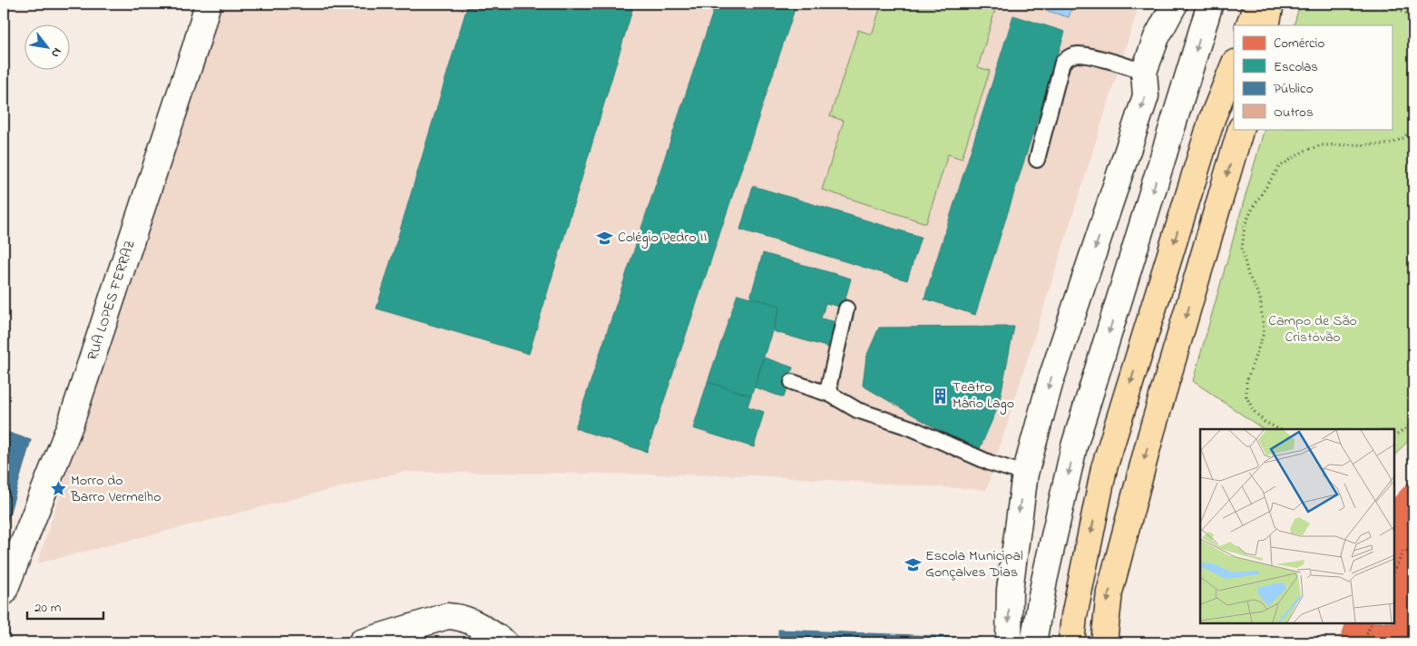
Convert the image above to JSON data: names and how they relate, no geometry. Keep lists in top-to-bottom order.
{
  "streets": {
    "street": ["RUA LOPES FERRAZ"]
  },
  "parks": ["Campo de São Cristóvão"],
  "places": {
    "school or university": ["Colégio Pedro II", "Escola Municipal Gonçalves Dias"],
    "building": ["Teatro Mário Lago"],
    "place": ["Morro do Barro Vermelho"]
  },
  "legend": [
    "Comércio",
    "Escolas",
    "Público",
    "Outros"
  ],
  "scale_bar": "20 m",
  "north": "bottom right"
}
